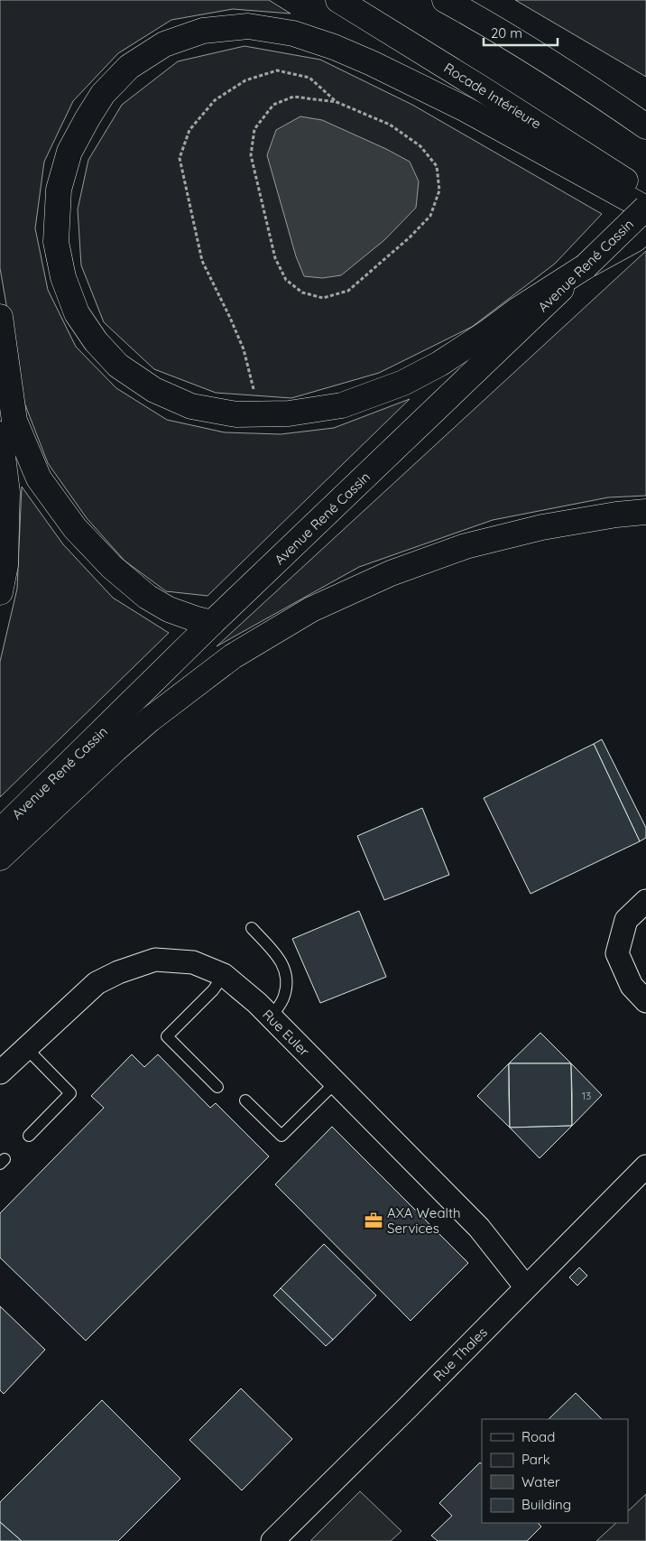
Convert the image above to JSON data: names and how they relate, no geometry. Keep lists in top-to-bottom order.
{
  "streets": {
    "main road": ["Rocade Intérieure", "Avenue René Cassin"],
    "street": ["Rue Euler", "Rue Thales"]
  },
  "crossings": [
    ["Rue Euler", "Rue Thales"]
  ],
  "places": {
    "office": ["AXA Wealth Services"]
  },
  "house_numbers": ["13"],
  "legend": [
    "Road",
    "Park",
    "Water",
    "Building"
  ],
  "scale_bar": "20 m"
}
